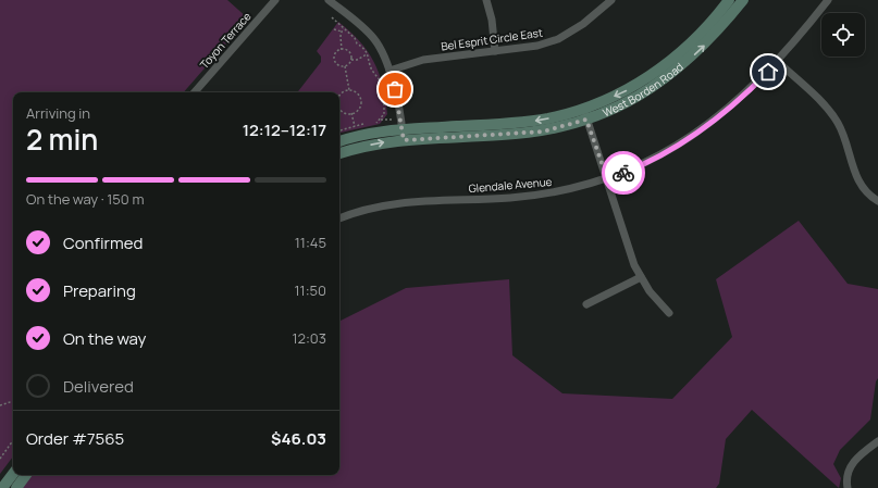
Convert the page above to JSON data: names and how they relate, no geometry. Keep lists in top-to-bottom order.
{
  "streets": {
    "main road": ["West Borden Road"],
    "street": ["Bel Esprit Circle East", "Toyon Terrace", "Glendale Avenue"]
  },
  "page": {
    "heading": ["2 min", "Arriving in", "12:12–12:17"],
    "panel": ["Order #7565", "$46.03"],
    "bar": "On the way · 150 m",
    "list": [
      ["Confirmed", "11:45"],
      ["Preparing", "11:50"],
      ["On the way", "12:03"],
      "Delivered"
    ]
  }
}
